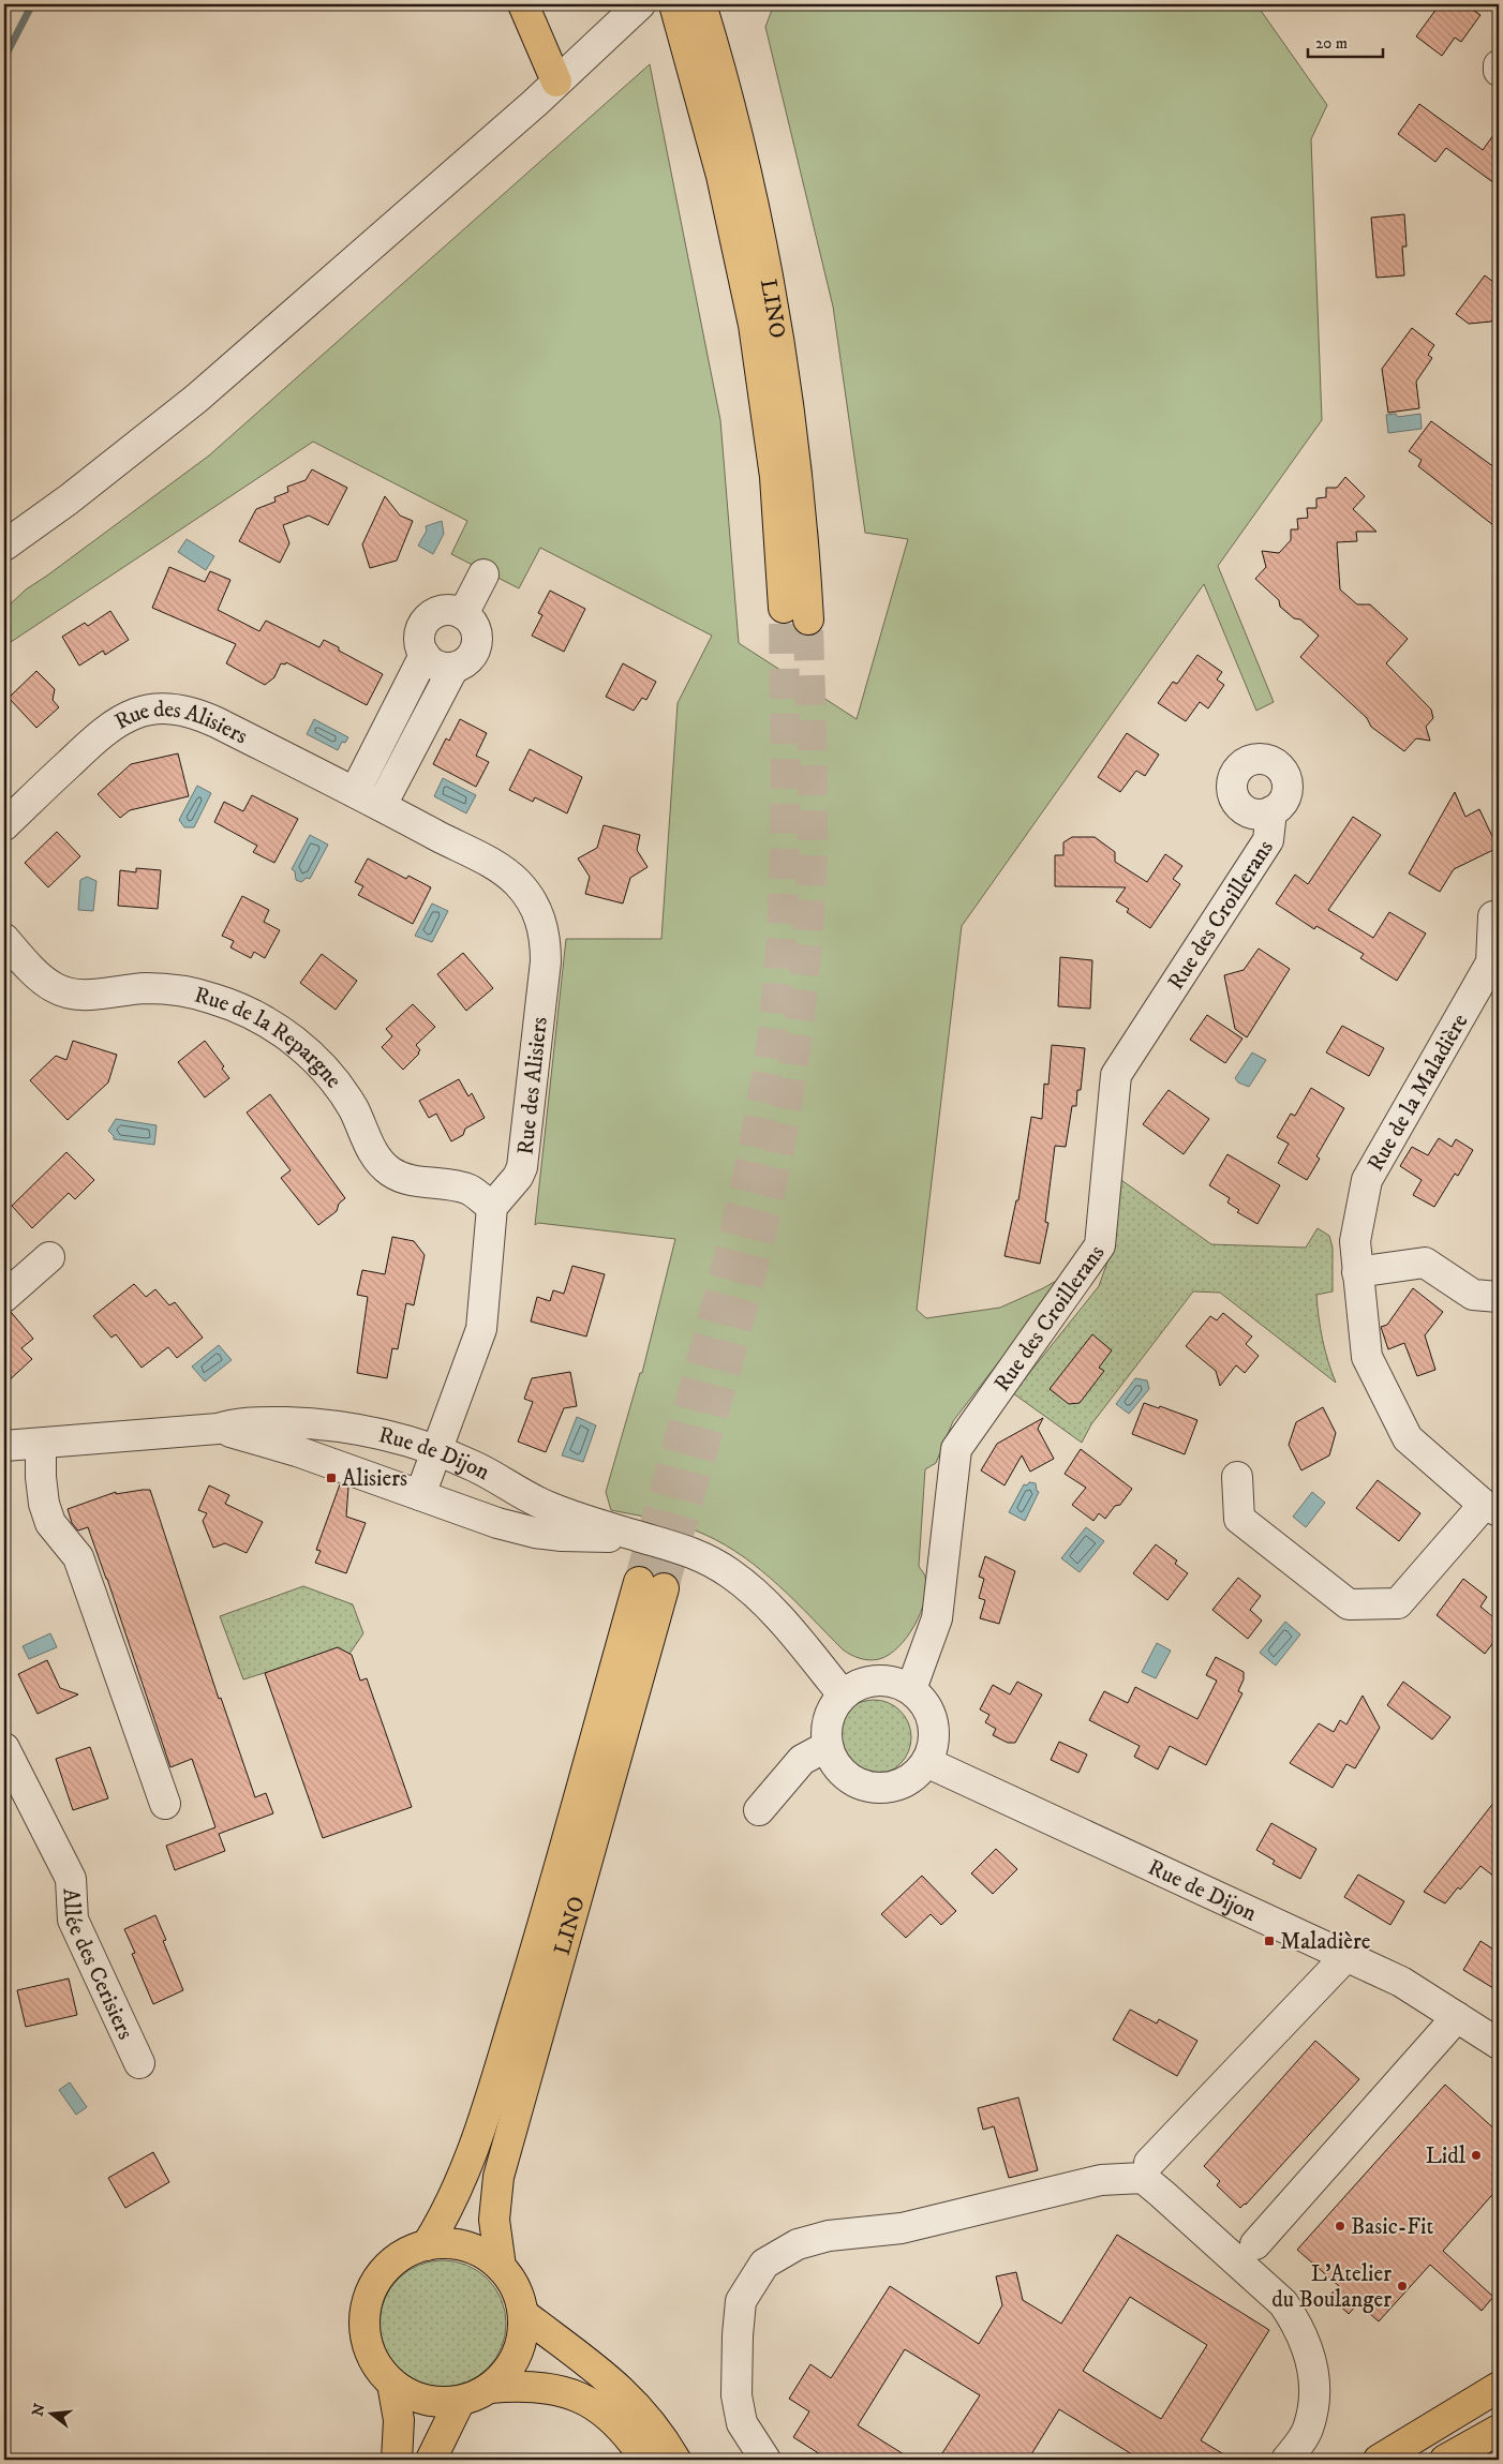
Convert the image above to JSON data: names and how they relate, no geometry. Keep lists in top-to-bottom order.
{
  "streets": {
    "main road": ["LINO"],
    "street": [
      "Rue des Alisiers",
      "Rue des Croillerans",
      "Rue de la Repargne",
      "Rue de la Maladière",
      "Rue de Dijon",
      "Allée des Cerisiers"
    ]
  },
  "crossings": [
    ["Rue des Alisiers", "Rue de la Repargne"],
    ["Rue des Croillerans", "Rue de Dijon"]
  ],
  "places": {
    "transit": ["Alisiers", "Maladière"],
    "other": ["Lidl", "Basic-Fit", "L'Atelier du Boulanger"]
  },
  "scale_bar": "20 m",
  "north": "left"
}
